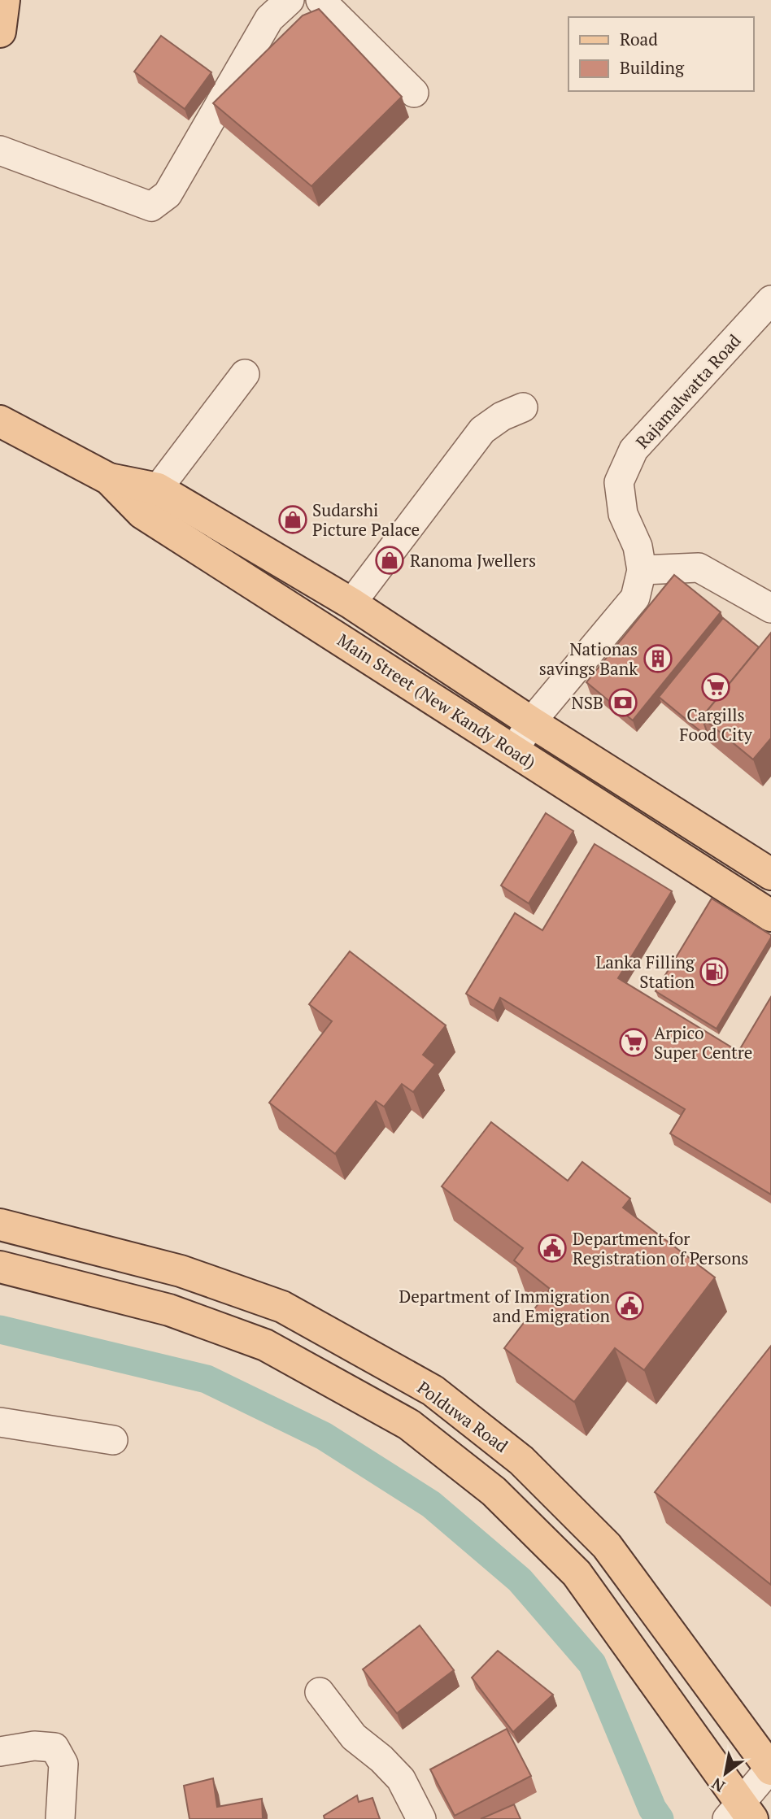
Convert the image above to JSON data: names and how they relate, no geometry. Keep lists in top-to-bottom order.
{
  "streets": {
    "main road": ["Main Street (New Kandy Road)", "Polduwa Road"],
    "street": ["Rajamalwatta Road"]
  },
  "crossings": [
    ["Rajamalwatta Road", "Main Street (New Kandy Road)"]
  ],
  "places": {
    "shop": ["Sudarshi Picture Palace", "Ranoma Jwellers"],
    "building": ["Nationas savings Bank"],
    "supermarket": ["Cargills Food City", "Arpico Super Centre"],
    "bank": ["NSB"],
    "fuel station": ["Lanka Filling Station"],
    "public building": ["Department for Registration of Persons", "Department of Immigration and Emigration"]
  },
  "legend": ["Road", "Building"],
  "north": "bottom left"
}
